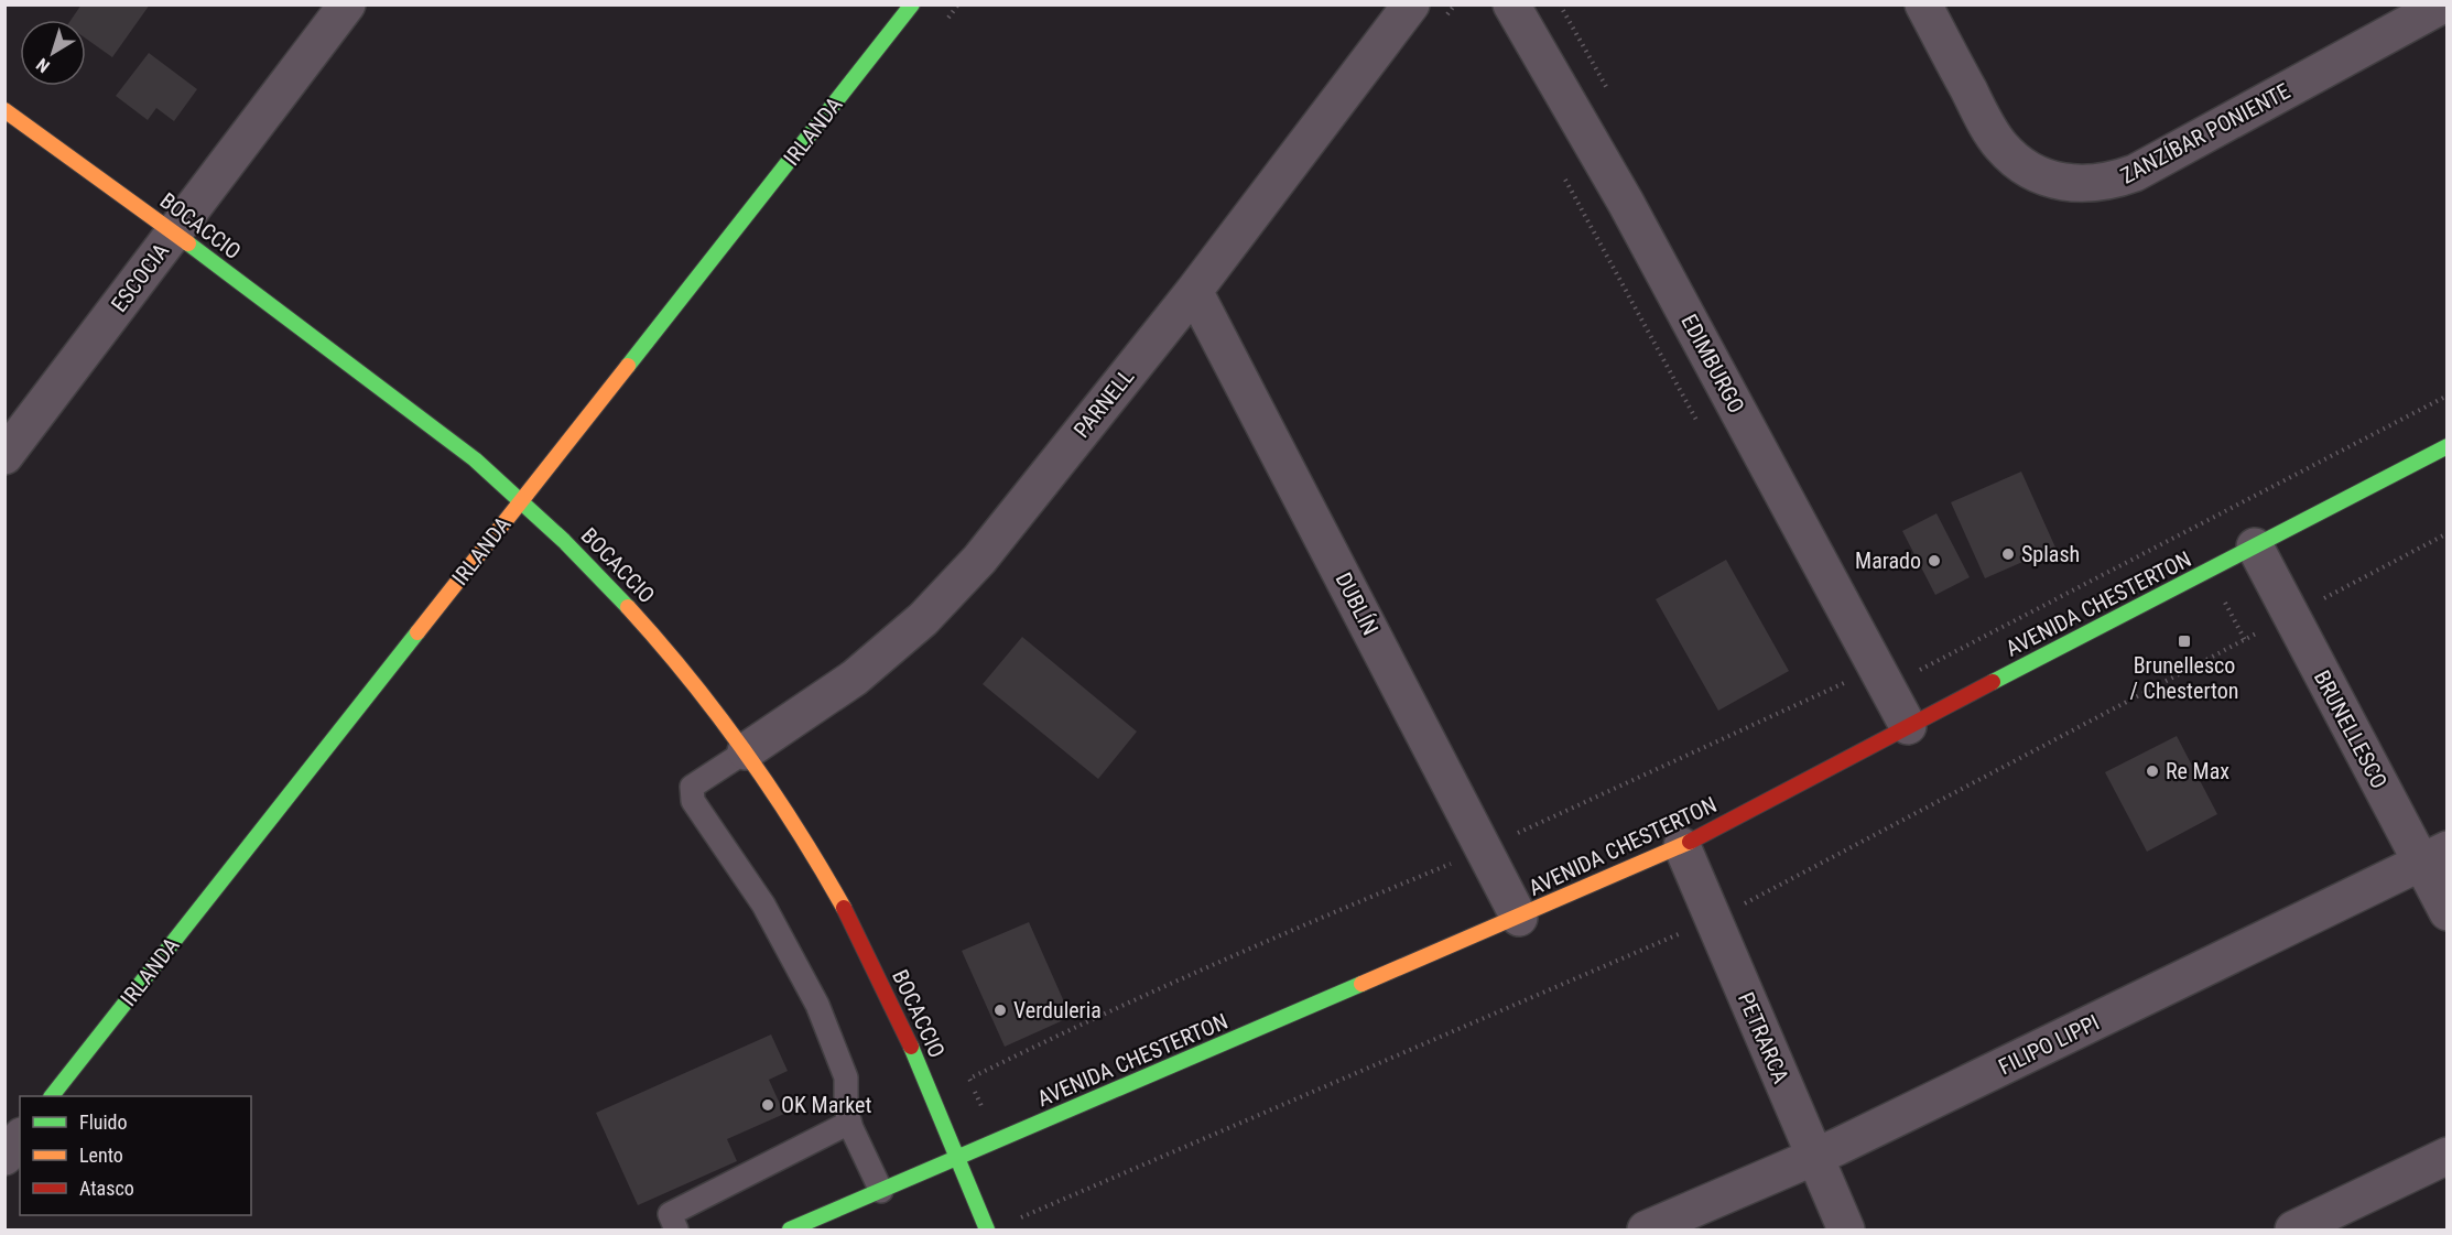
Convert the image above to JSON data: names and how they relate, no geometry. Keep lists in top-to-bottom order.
{
  "streets": {
    "street": [
      "IRLANDA",
      "ZANZÍBAR PONIENTE",
      "BOCACCIO",
      "ESCOCIA",
      "EDIMBURGO",
      "PARNELL",
      "DUBLÍN",
      "AVENIDA CHESTERTON",
      "BRUNELLESCO",
      "PETRARCA",
      "FILIPO LIPPI"
    ]
  },
  "crossings": [
    ["IRLANDA", "BOCACCIO"],
    ["BOCACCIO", "ESCOCIA"],
    ["BOCACCIO", "PARNELL"],
    ["BOCACCIO", "AVENIDA CHESTERTON"],
    ["EDIMBURGO", "AVENIDA CHESTERTON"],
    ["PARNELL", "DUBLÍN"],
    ["DUBLÍN", "AVENIDA CHESTERTON"],
    ["AVENIDA CHESTERTON", "BRUNELLESCO"],
    ["AVENIDA CHESTERTON", "PETRARCA"],
    ["BRUNELLESCO", "FILIPO LIPPI"],
    ["PETRARCA", "FILIPO LIPPI"]
  ],
  "places": {
    "other": [
      "Splash",
      "Marado",
      "Re Max",
      "Verduleria",
      "OK Market"
    ],
    "transit": ["Brunellesco / Chesterton"]
  },
  "legend": ["Fluido", "Lento", "Atasco"],
  "north": "bottom left"
}
